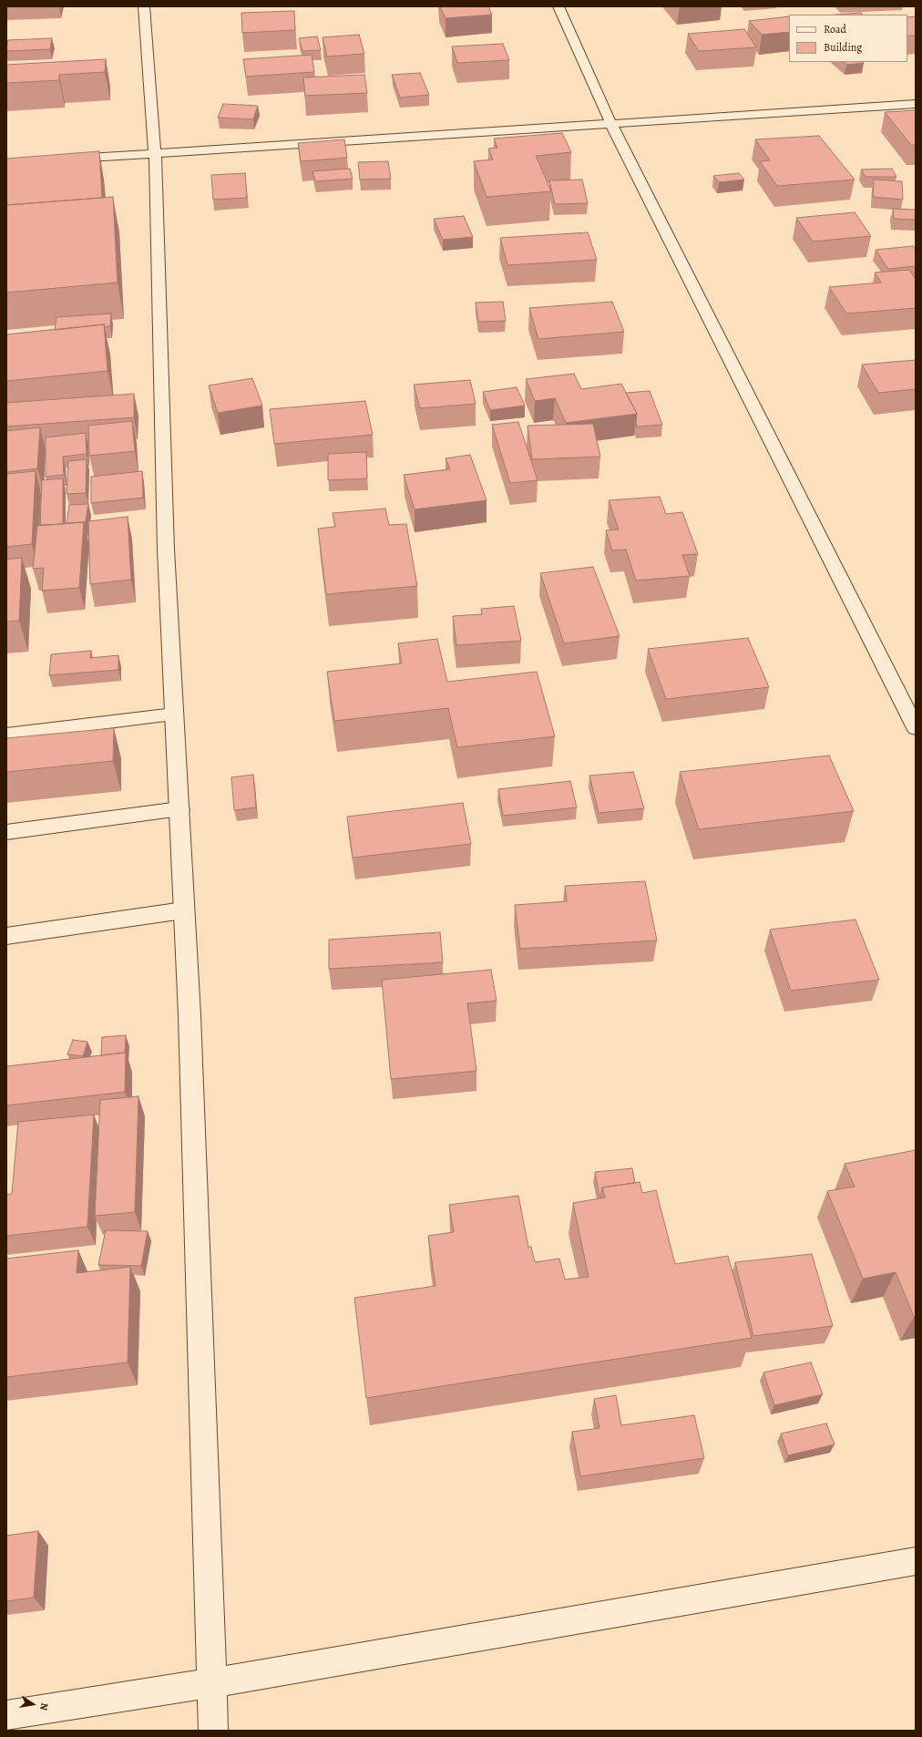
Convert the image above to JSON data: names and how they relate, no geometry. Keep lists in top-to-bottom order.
{
  "legend": ["Road", "Building"],
  "north": "right"
}
